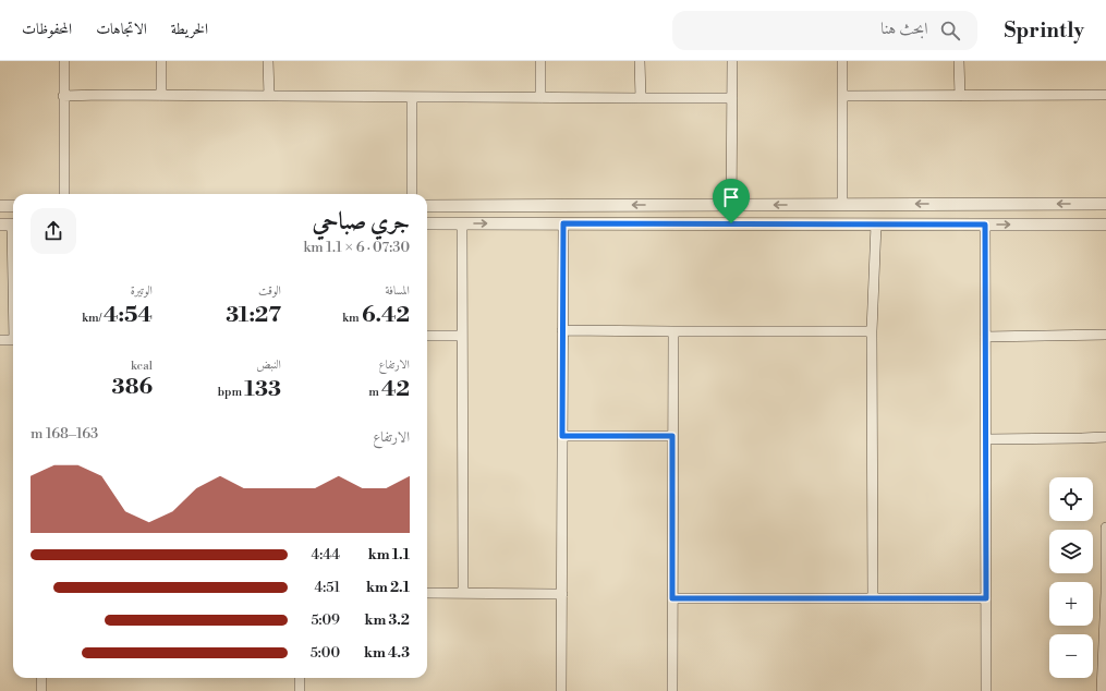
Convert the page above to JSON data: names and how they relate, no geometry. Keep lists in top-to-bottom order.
{
  "page": {
    "header": "Sprintly",
    "search": "ابحث هنا",
    "nav": ["الخريطة", "الاتجاهات", "المحفوظات"],
    "heading": ["جري صباحي", "07:30 · 6 × 1.1 km"],
    "stats": [
      ["المسافة", "6.42 km"],
      ["الوقت", "31:27"],
      ["الوتيرة", "4:54 /km"],
      ["الارتفاع", "42 m"],
      ["النبض", "133 bpm"],
      ["kcal", "386"]
    ],
    "chart": ["الارتفاع", "163–168 m"],
    "map_buttons": ["+", "−"],
    "list": [
      {
        "name": "1.1 km",
        "note": "4:44"
      },
      {
        "name": "2.1 km",
        "note": "4:51"
      },
      {
        "name": "3.2 km",
        "note": "5:09"
      },
      {
        "name": "4.3 km",
        "note": "5:00"
      }
    ]
  }
}
